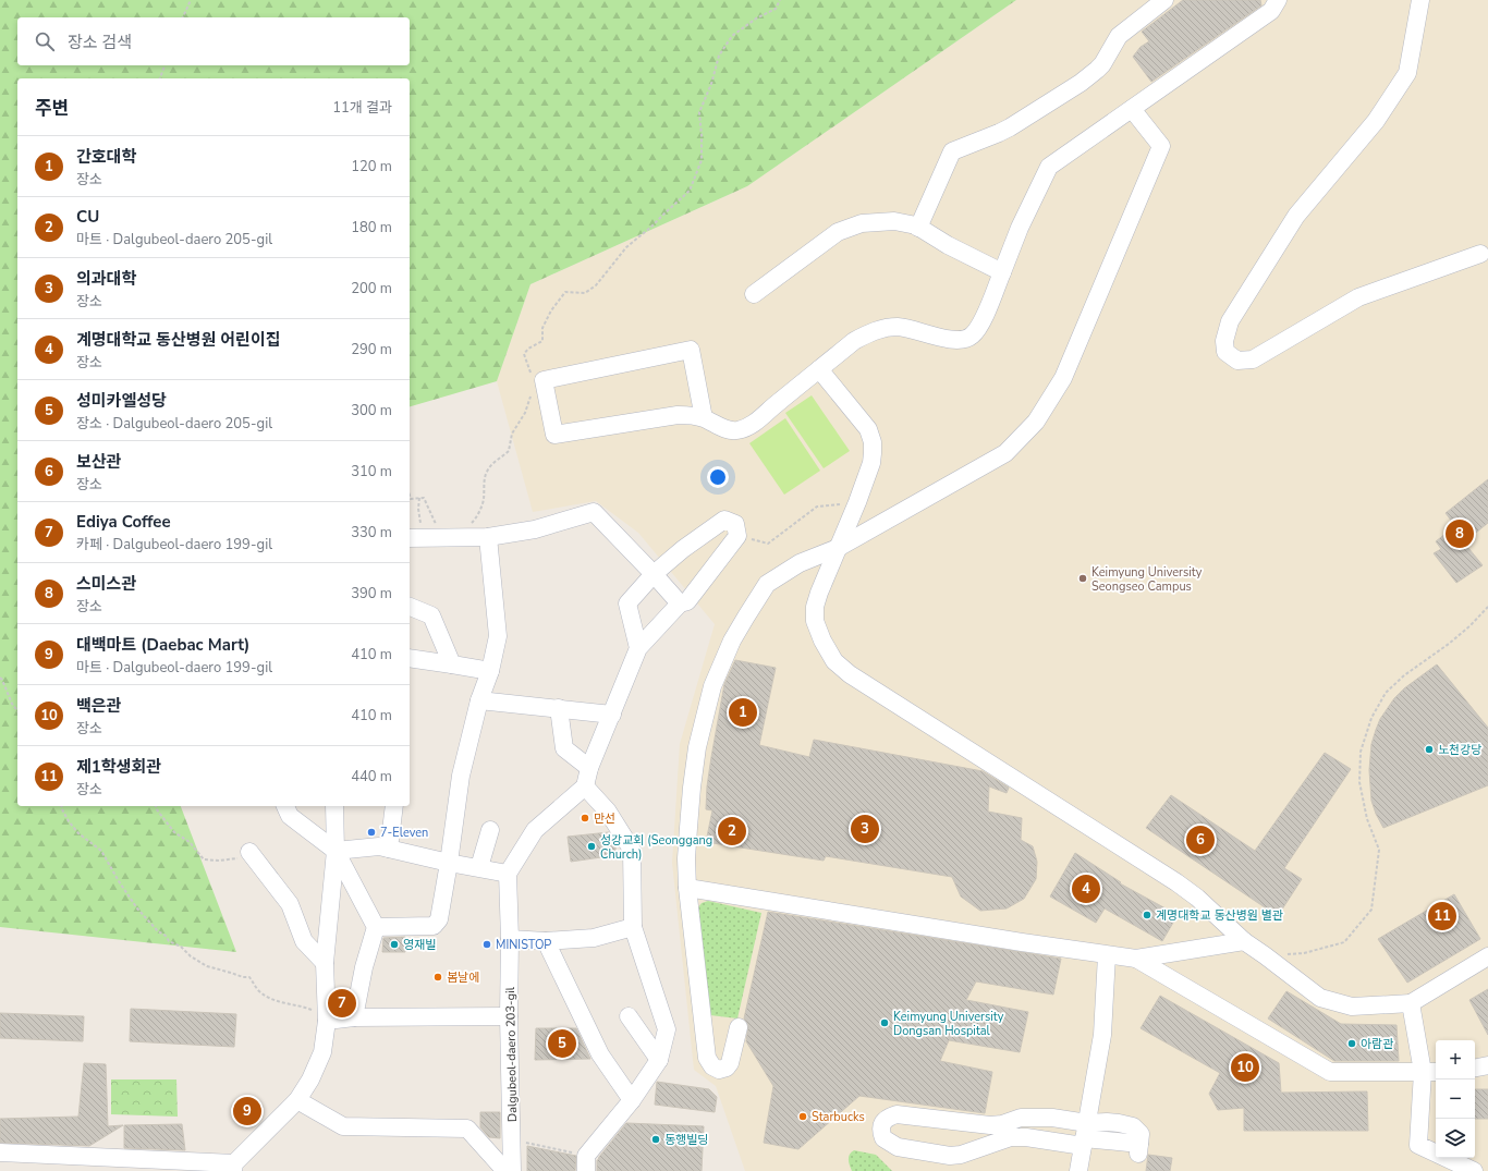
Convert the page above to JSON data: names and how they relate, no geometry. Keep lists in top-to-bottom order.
{
  "streets": {
    "street": ["Dalgubeol-daero 203-gil"]
  },
  "places": [
    "Keimyung University Seongseo Campus",
    "노천강당",
    "만선",
    "7-Eleven",
    "성강교회 (Seonggang Church)",
    "계명대학교 동산병원 별관",
    "영재빌",
    "MINISTOP",
    "봄날에",
    "Keimyung University Dongsan Hospital",
    "아람관",
    "Starbucks",
    "동행빌딩"
  ],
  "page": {
    "search": "장소 검색",
    "heading": ["주변", "11개 결과"],
    "list": [
      {
        "mark": "1",
        "name": "간호대학",
        "note": "장소",
        "value": "120 m"
      },
      {
        "mark": "2",
        "name": "CU",
        "note": "마트 · Dalgubeol-daero 205-gil",
        "value": "180 m"
      },
      {
        "mark": "3",
        "name": "의과대학",
        "note": "장소",
        "value": "200 m"
      },
      {
        "mark": "4",
        "name": "계명대학교 동산병원 어린이집",
        "note": "장소",
        "value": "290 m"
      },
      {
        "mark": "5",
        "name": "성미카엘성당",
        "note": "장소 · Dalgubeol-daero 205-gil",
        "value": "300 m"
      },
      {
        "mark": "6",
        "name": "보산관",
        "note": "장소",
        "value": "310 m"
      },
      {
        "mark": "7",
        "name": "Ediya Coffee",
        "note": "카페 · Dalgubeol-daero 199-gil",
        "value": "330 m"
      },
      {
        "mark": "8",
        "name": "스미스관",
        "note": "장소",
        "value": "390 m"
      },
      {
        "mark": "9",
        "name": "대백마트 (Daebac Mart)",
        "note": "마트 · Dalgubeol-daero 199-gil",
        "value": "410 m"
      },
      {
        "mark": "10",
        "name": "백은관",
        "note": "장소",
        "value": "410 m"
      },
      {
        "mark": "11",
        "name": "제1학생회관",
        "note": "장소",
        "value": "440 m"
      }
    ],
    "pins": [
      "8",
      "1",
      "3",
      "2",
      "6",
      "4",
      "11",
      "7",
      "5",
      "10",
      "9"
    ],
    "map_buttons": ["+", "−"]
  }
}
